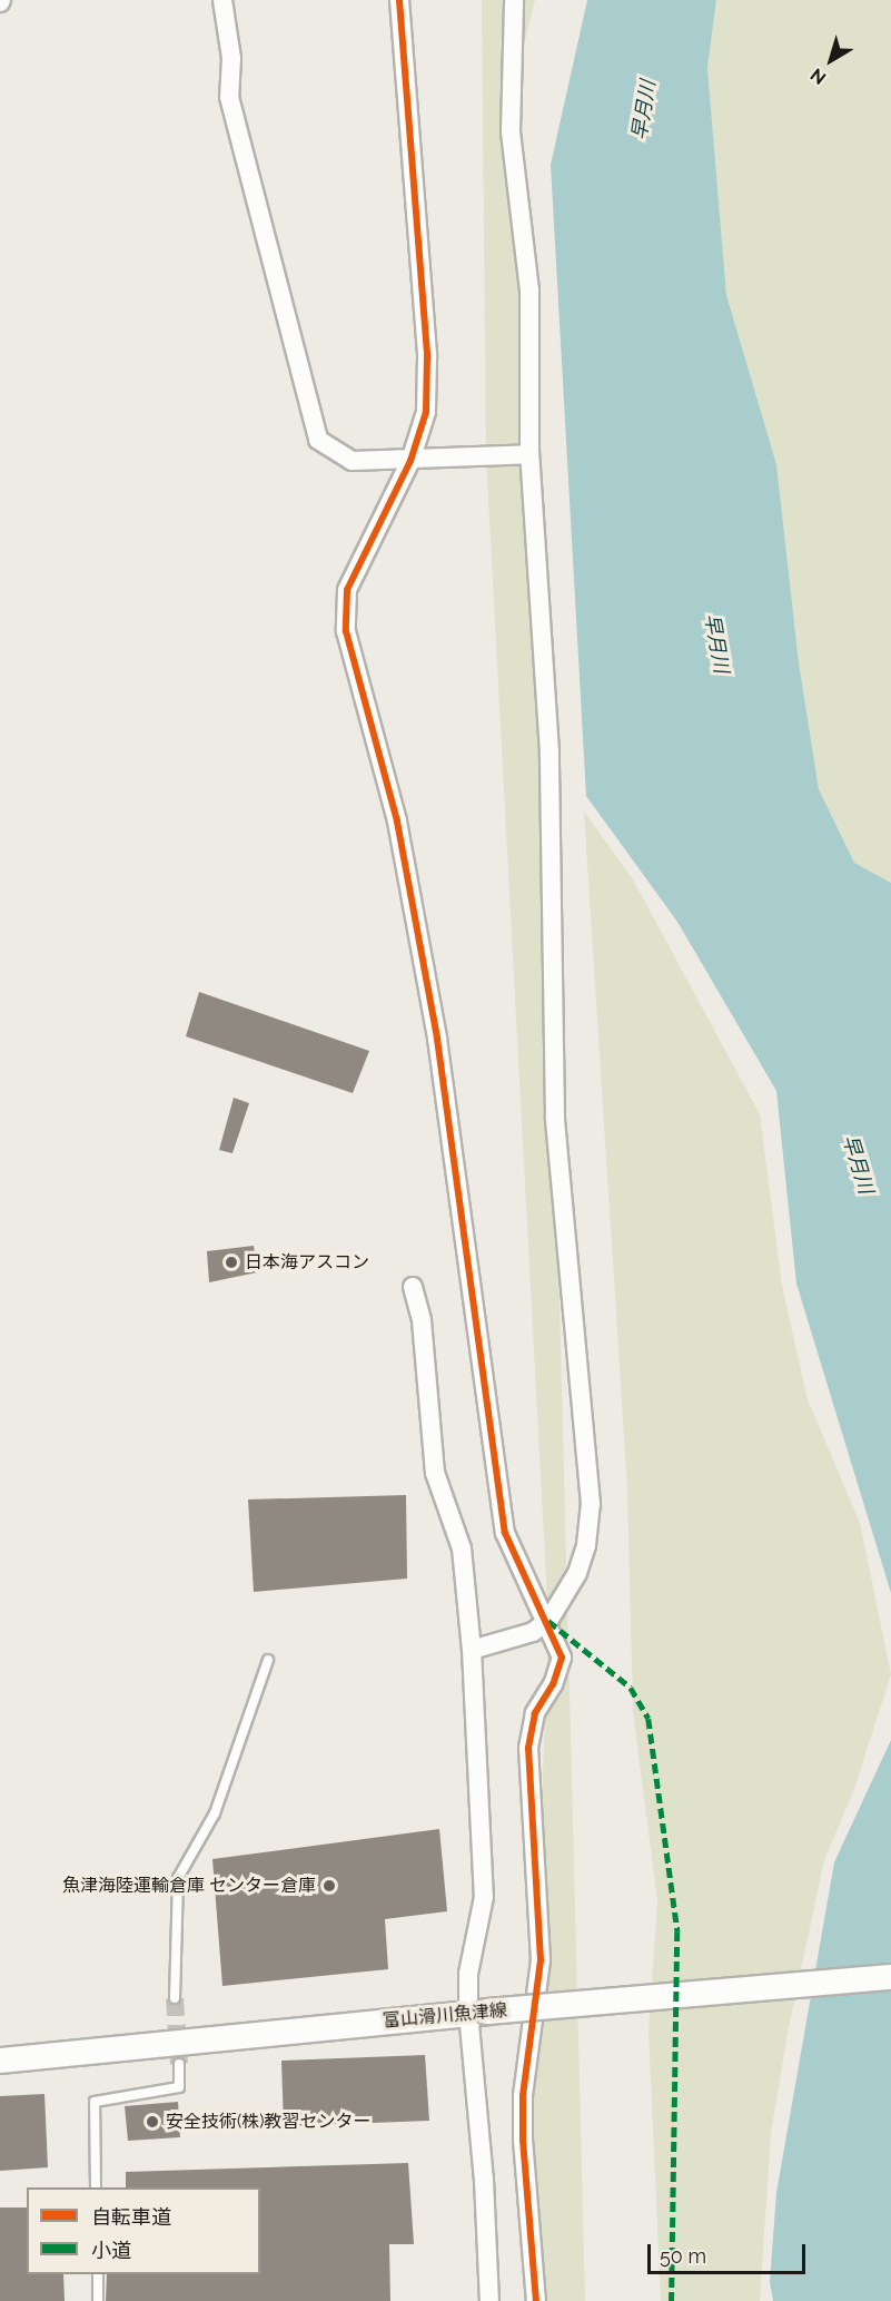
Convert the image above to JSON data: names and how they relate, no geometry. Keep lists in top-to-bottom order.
{
  "streets": {
    "main road": ["富山滑川魚津線"]
  },
  "water": ["早月川"],
  "places": ["日本海アスコン", "魚津海陸運輸倉庫 センター倉庫", "安全技術(株)教習センター"],
  "legend": ["自転車道", "小道"],
  "scale_bar": "50 m",
  "north": "bottom left"
}
